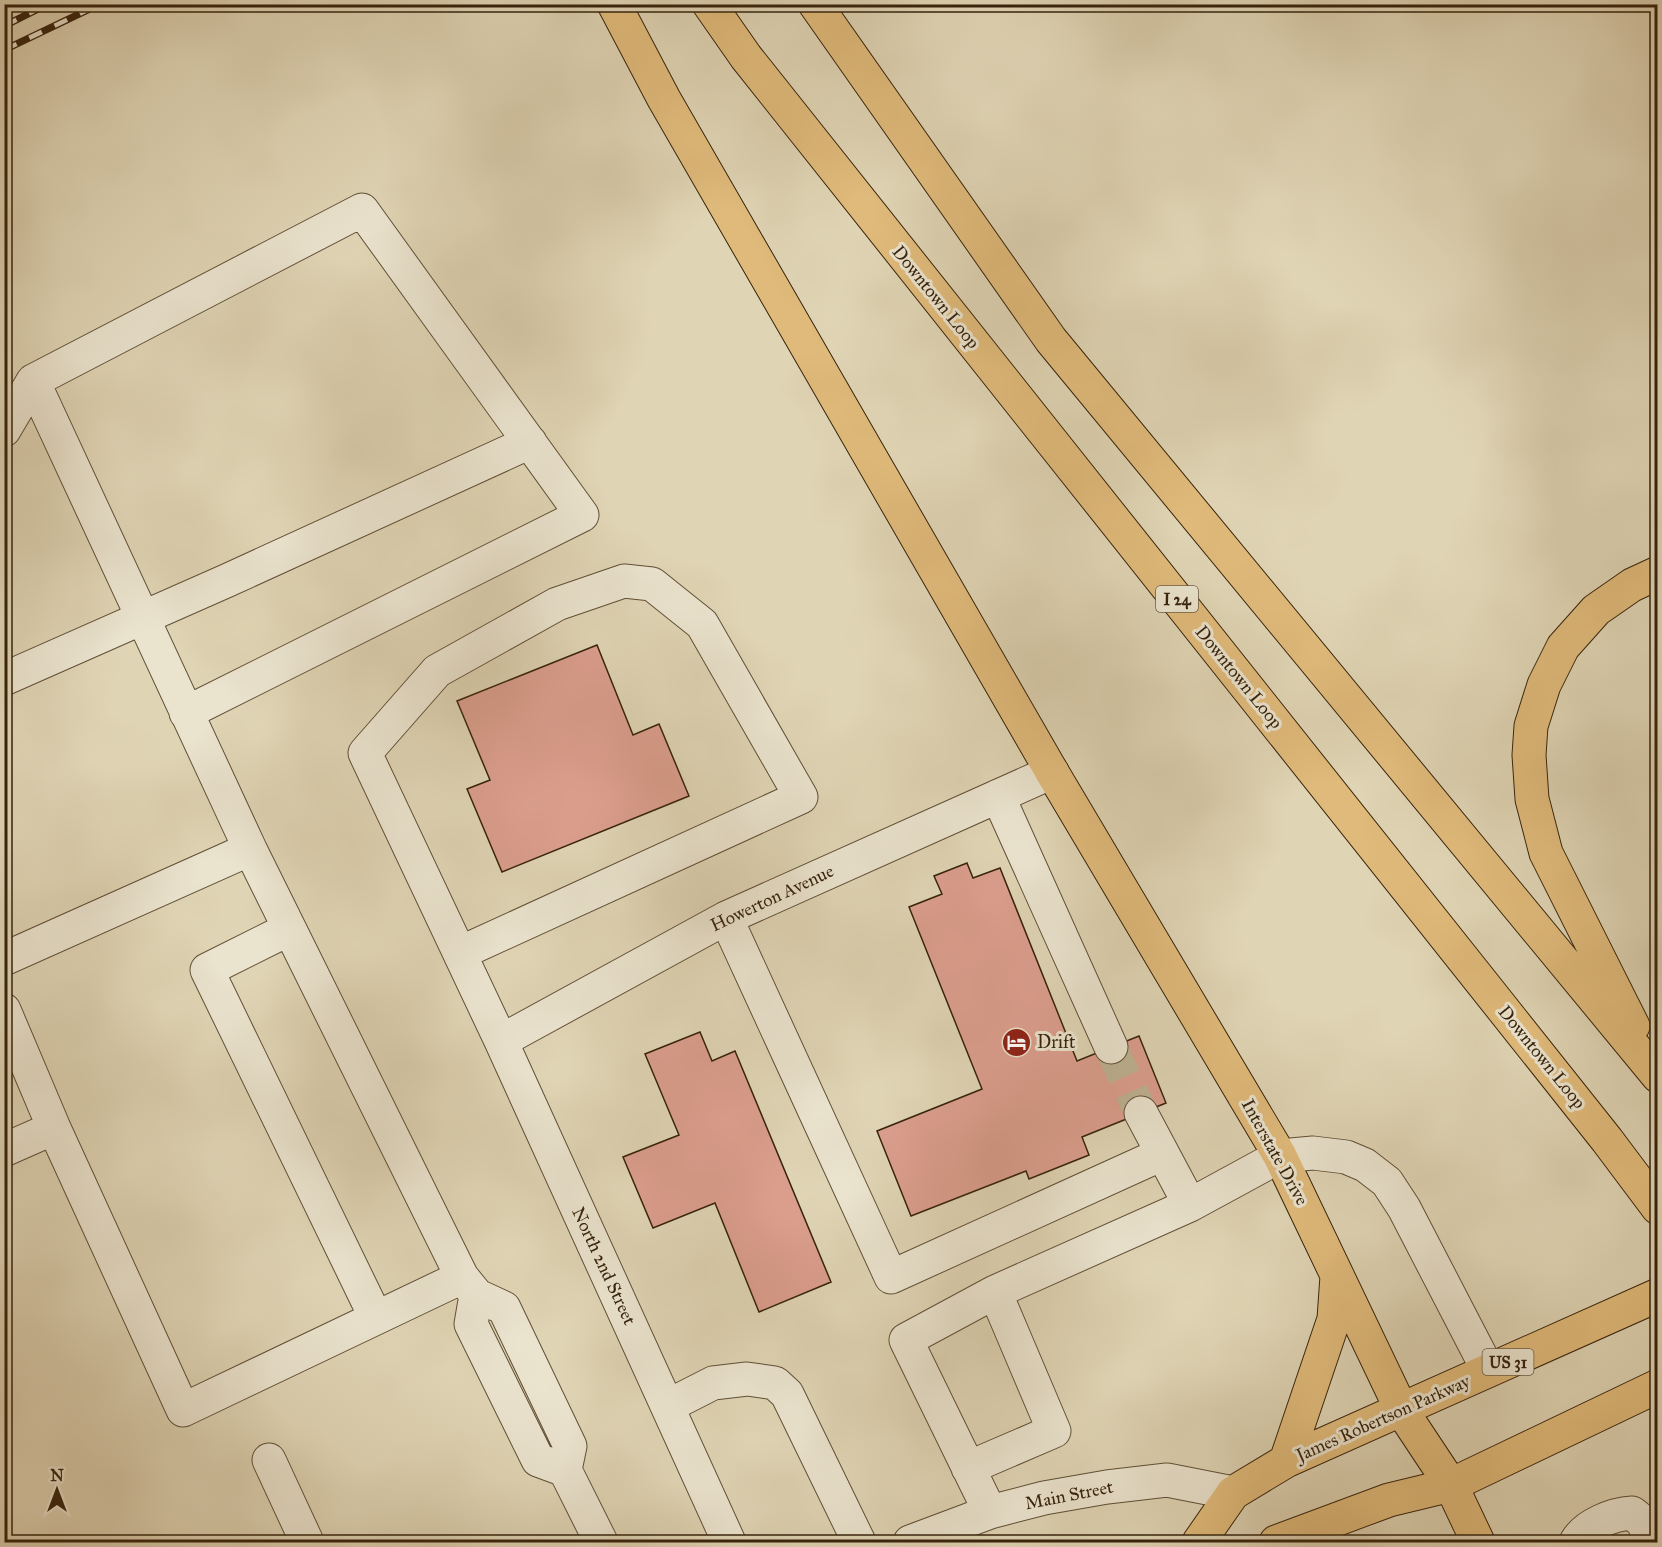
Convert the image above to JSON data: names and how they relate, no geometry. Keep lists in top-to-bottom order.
{
  "streets": {
    "main road": [
      "Downtown Loop",
      "I 24",
      "Interstate Drive",
      "US 31",
      "James Robertson Parkway"
    ],
    "street": ["Howerton Avenue", "North 2nd Street", "Main Street"]
  },
  "crossings": [
    ["Howerton Avenue", "Interstate Drive"],
    ["Howerton Avenue", "North 2nd Street"],
    ["Interstate Drive", "James Robertson Parkway"],
    ["James Robertson Parkway", "Main Street"]
  ],
  "places": {
    "hotel": ["Drift"]
  },
  "north": "top"
}
